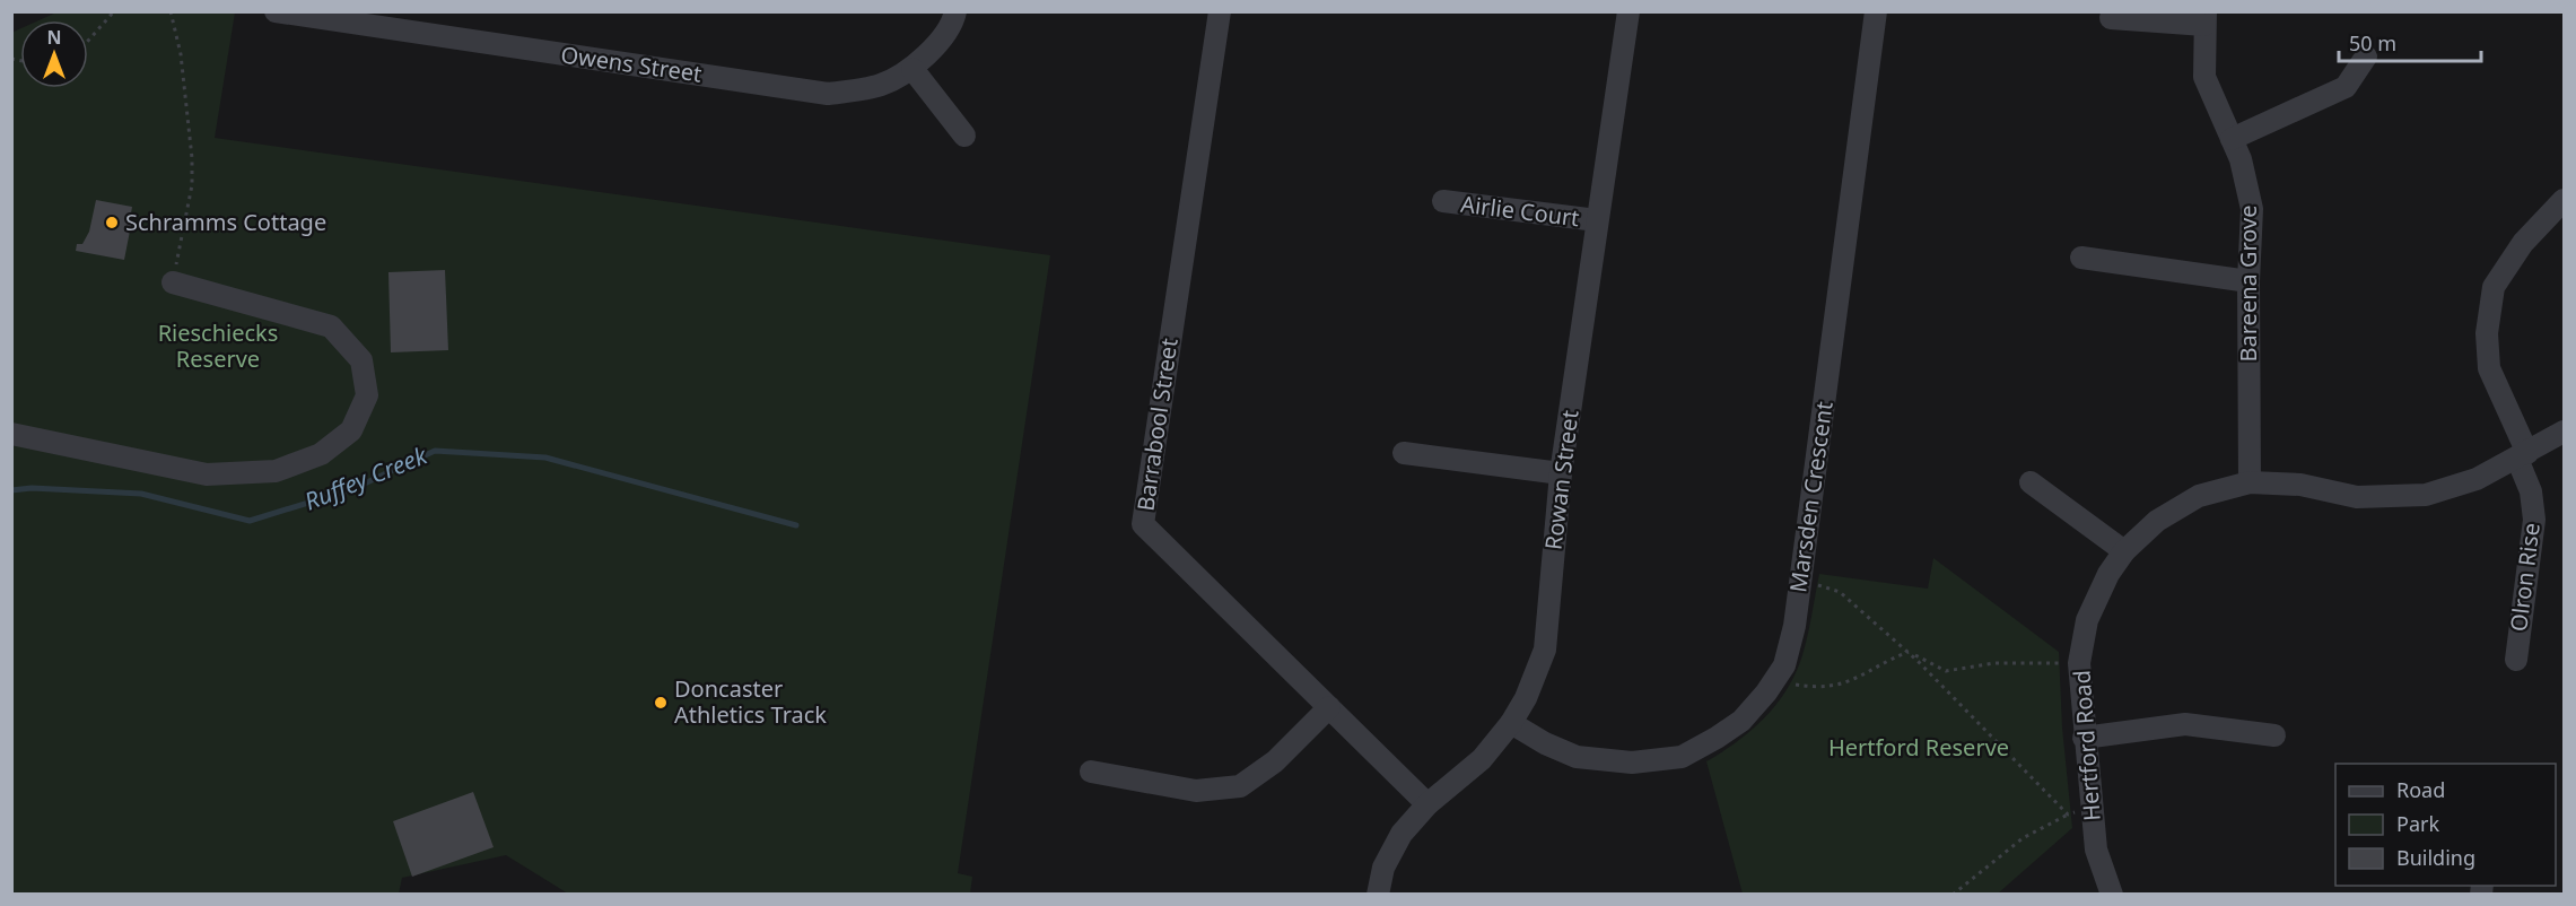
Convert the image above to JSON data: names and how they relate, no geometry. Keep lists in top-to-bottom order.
{
  "streets": {
    "street": [
      "Owens Street",
      "Airlie Court",
      "Bareena Grove",
      "Barrabool Street",
      "Rowan Street",
      "Marsden Crescent",
      "Olron Rise",
      "Hertford Road"
    ]
  },
  "crossings": [
    ["Airlie Court", "Rowan Street"],
    ["Bareena Grove", "Hertford Road"],
    ["Barrabool Street", "Rowan Street"],
    ["Rowan Street", "Marsden Crescent"],
    ["Olron Rise", "Hertford Road"]
  ],
  "water": ["Ruffey Creek"],
  "parks": ["Rieschiecks Reserve", "Hertford Reserve"],
  "places": ["Schramms Cottage", "Doncaster Athletics Track"],
  "legend": ["Road", "Park", "Building"],
  "scale_bar": "50 m",
  "north": "top"
}
